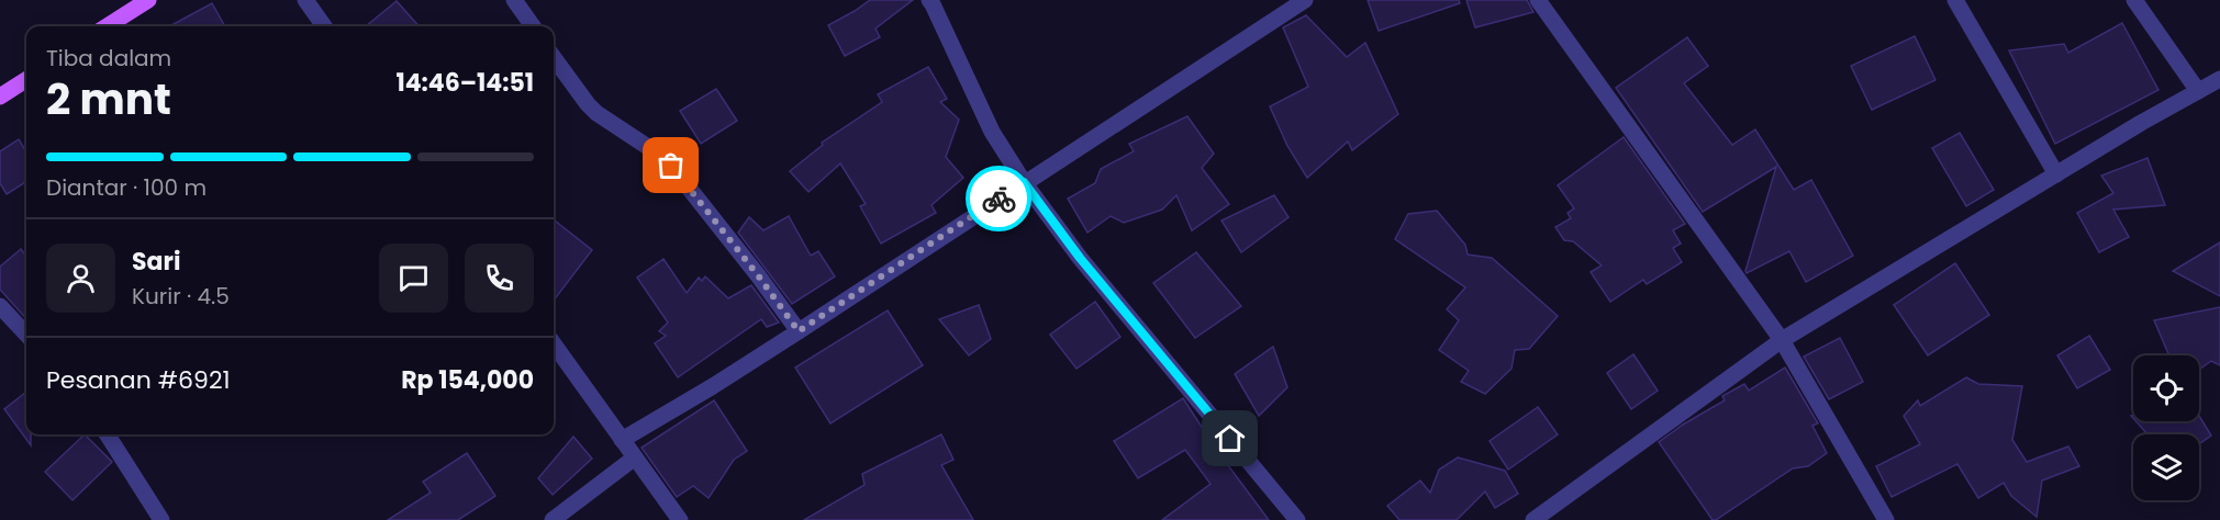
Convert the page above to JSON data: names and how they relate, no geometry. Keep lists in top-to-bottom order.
{
  "page": {
    "heading": ["2 mnt", "Tiba dalam", "14:46–14:51"],
    "panel": [
      "Sari",
      "Kurir · 4.5",
      "Pesanan #6921",
      "Rp 154,000"
    ],
    "bar": "Diantar · 100 m"
  }
}
